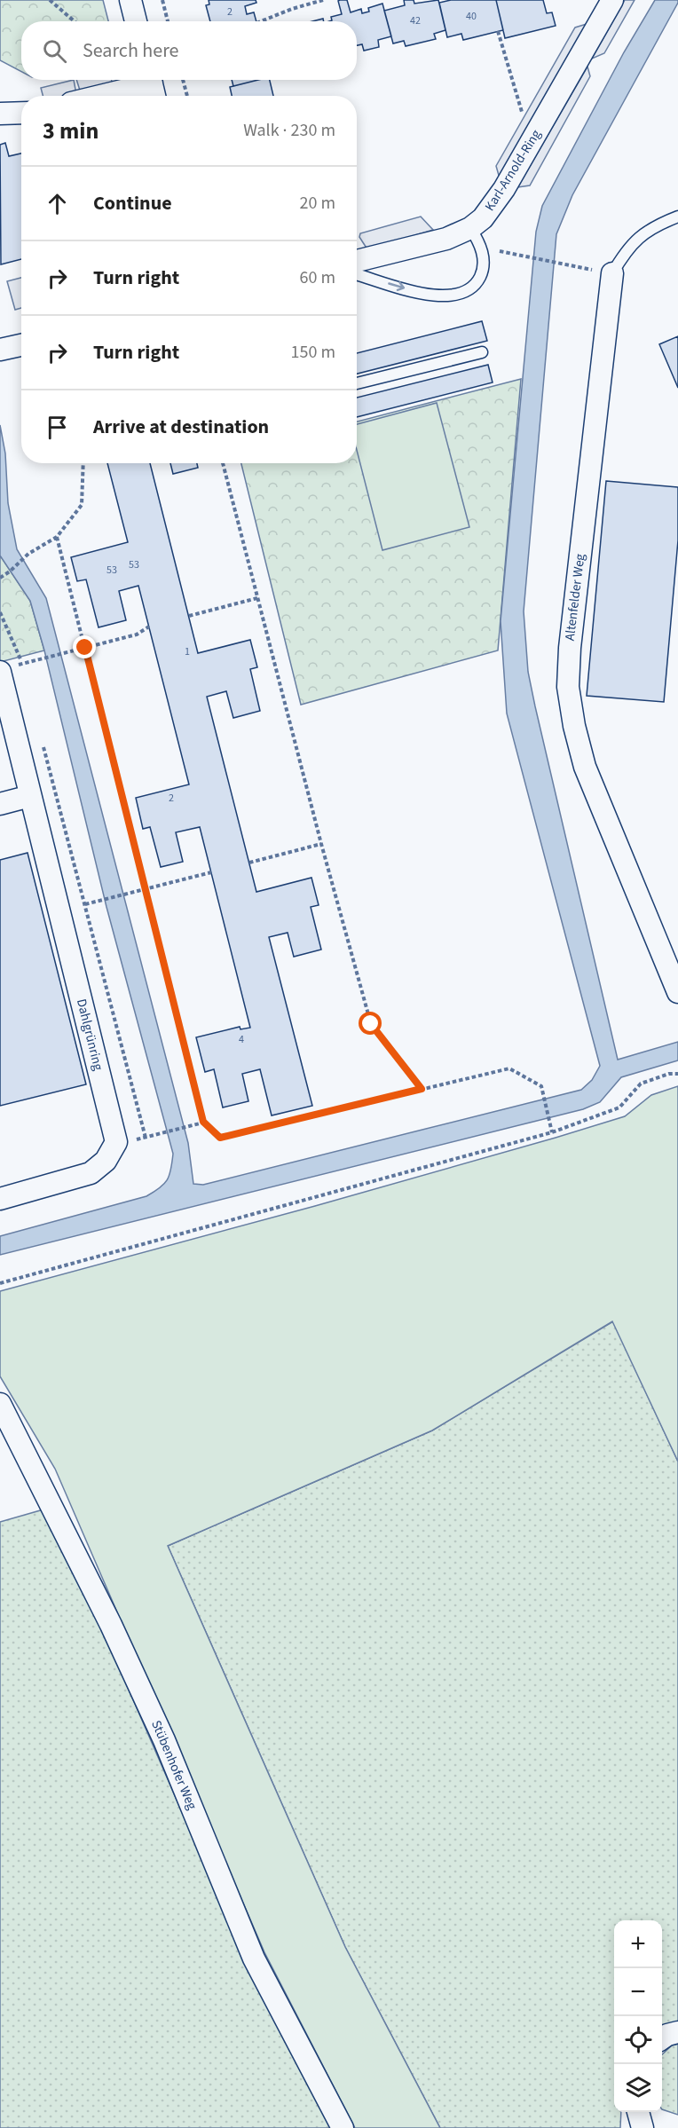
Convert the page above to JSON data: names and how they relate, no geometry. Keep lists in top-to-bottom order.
{
  "streets": {
    "street": [
      "Karl-Arnold-Ring",
      "Altenfelder Weg",
      "Dahlgrünring",
      "Stübenhofer Weg"
    ]
  },
  "house_numbers": [
    "2",
    "40",
    "42",
    "53",
    "53",
    "1",
    "2",
    "4"
  ],
  "page": {
    "search": "Search here",
    "heading": ["3 min", "Walk · 230 m"],
    "list": [
      ["Continue", "20 m"],
      ["Turn right", "60 m"],
      ["Turn right", "150 m"],
      "Arrive at destination"
    ],
    "map_buttons": ["+", "−"]
  }
}
